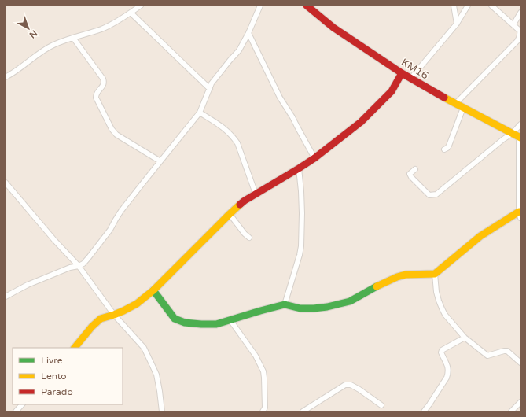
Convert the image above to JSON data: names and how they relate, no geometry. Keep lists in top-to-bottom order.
{
  "streets": {
    "street": ["KM16"]
  },
  "legend": ["Livre", "Lento", "Parado"],
  "north": "bottom right"
}
